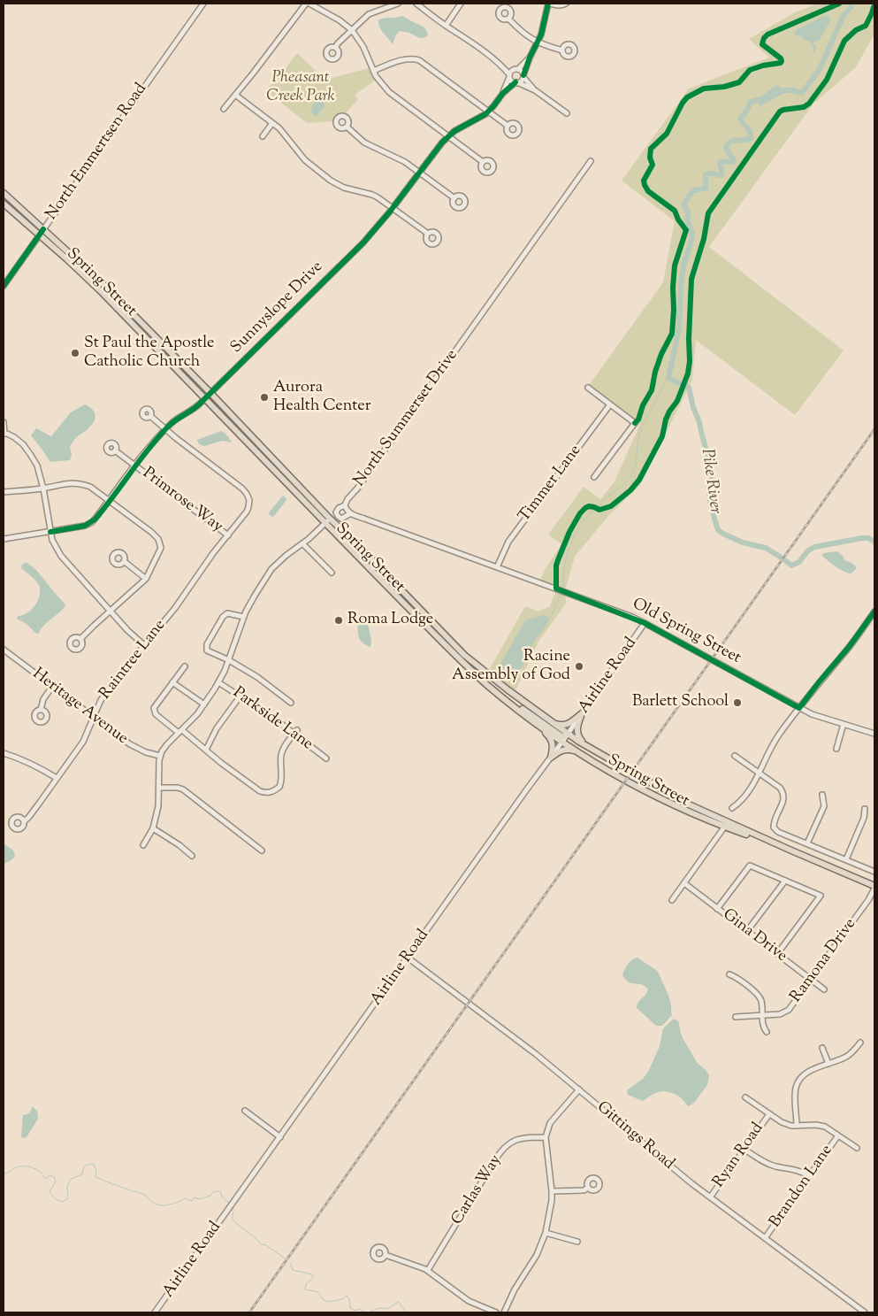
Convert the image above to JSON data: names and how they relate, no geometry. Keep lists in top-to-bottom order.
{
  "streets": {
    "main road": ["Spring Street"],
    "street": [
      "North Emmertsen Road",
      "Sunnyslope Drive",
      "North Summerset Drive",
      "Timmer Lane",
      "Primrose Way",
      "Old Spring Street",
      "Raintree Lane",
      "Airline Road",
      "Heritage Avenue",
      "Parkside Lane",
      "Gina Drive",
      "Ramona Drive",
      "Gittings Road",
      "Ryan Road",
      "Brandon Lane",
      "Carlas Way"
    ]
  },
  "crossings": [
    ["North Emmertsen Road", "Spring Street"],
    ["Spring Street", "Sunnyslope Drive"],
    ["Spring Street", "Airline Road"],
    ["Spring Street", "Ramona Drive"],
    ["Sunnyslope Drive", "Primrose Way"],
    ["Sunnyslope Drive", "Raintree Lane"],
    ["North Summerset Drive", "Old Spring Street"],
    ["Timmer Lane", "Old Spring Street"],
    ["Primrose Way", "Raintree Lane"],
    ["Old Spring Street", "Airline Road"],
    ["Raintree Lane", "Heritage Avenue"],
    ["Airline Road", "Gittings Road"],
    ["Gina Drive", "Ramona Drive"],
    ["Gittings Road", "Ryan Road"],
    ["Gittings Road", "Brandon Lane"]
  ],
  "water": ["Pike River"],
  "parks": ["Pheasant Creek Park"],
  "places": [
    "St Paul the Apostle Catholic Church",
    "Aurora Health Center",
    "Roma Lodge",
    "Racine Assembly of God",
    "Barlett School"
  ]
}
